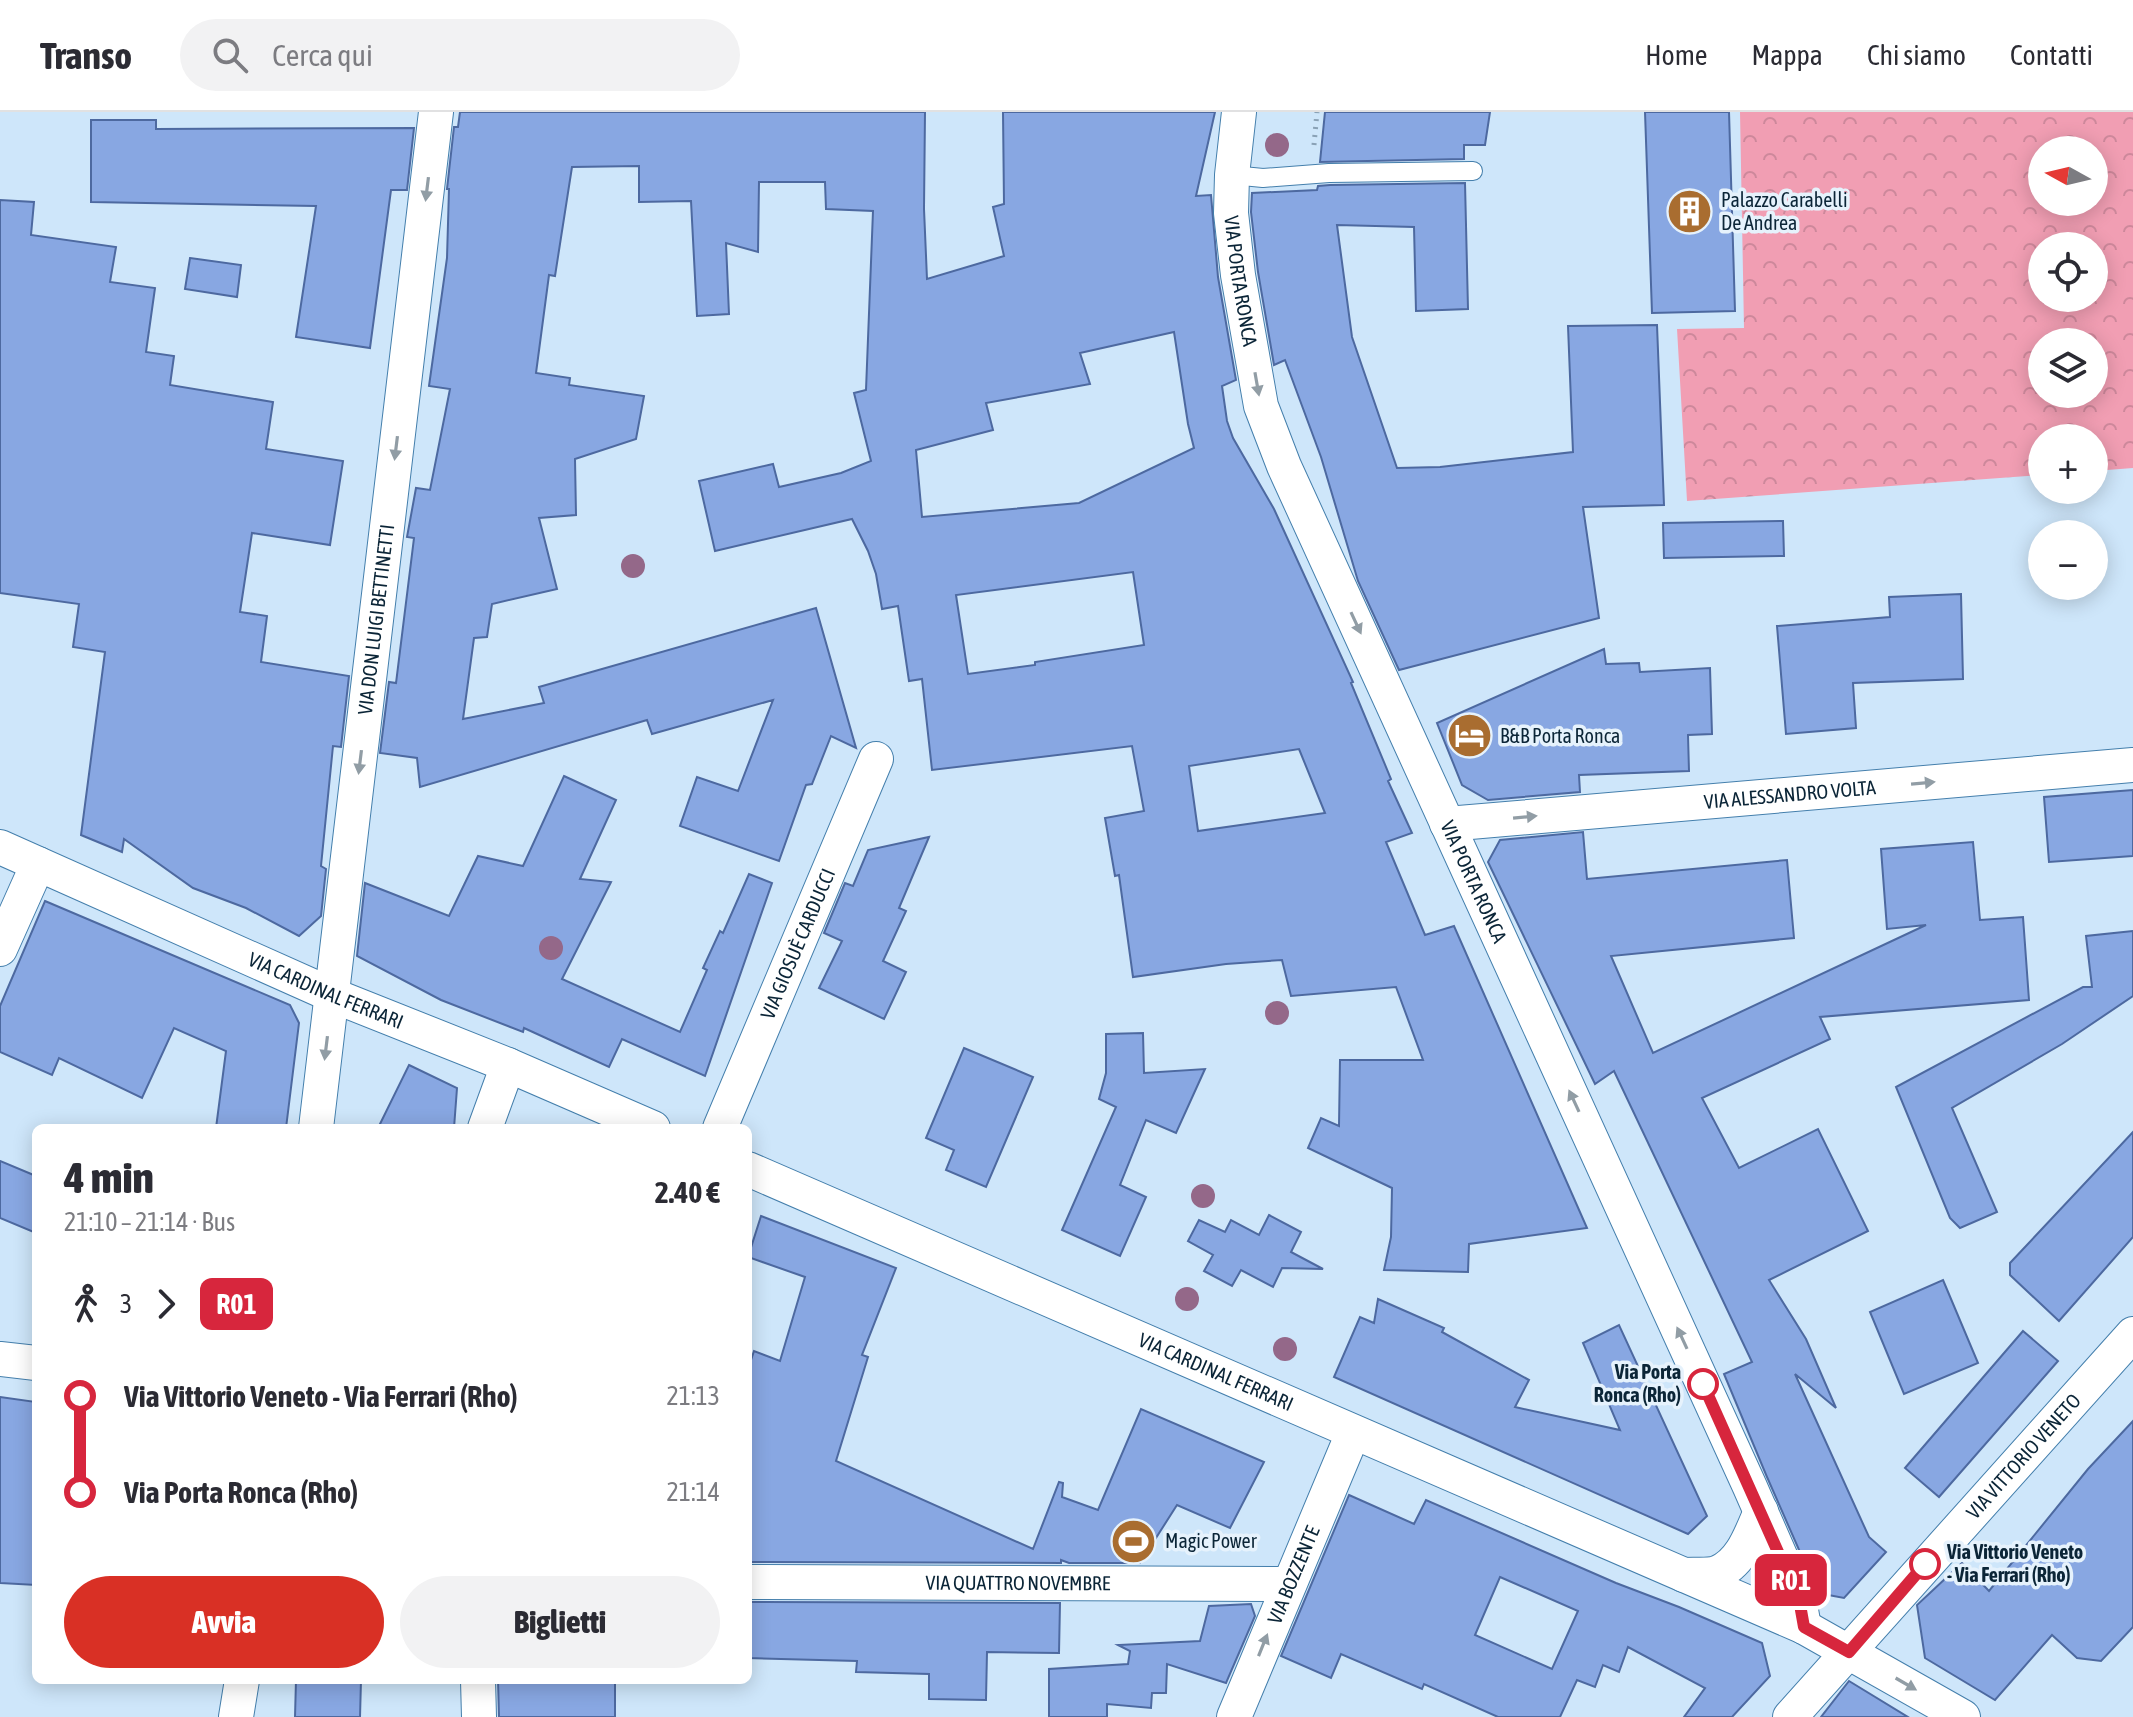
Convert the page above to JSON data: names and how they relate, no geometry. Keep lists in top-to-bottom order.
{
  "streets": {
    "street": [
      "VIA PORTA RONCA",
      "VIA DON LUIGI BETTINETTI",
      "VIA ALESSANDRO VOLTA",
      "VIA GIOSUÈ CARDUCCI",
      "VIA CARDINAL FERRARI",
      "VIA VITTORIO VENETO",
      "VIA BOZZENTE",
      "VIA QUATTRO NOVEMBRE"
    ]
  },
  "crossings": [
    ["VIA PORTA RONCA", "VIA ALESSANDRO VOLTA"],
    ["VIA PORTA RONCA", "VIA CARDINAL FERRARI"],
    ["VIA DON LUIGI BETTINETTI", "VIA CARDINAL FERRARI"],
    ["VIA CARDINAL FERRARI", "VIA VITTORIO VENETO"],
    ["VIA CARDINAL FERRARI", "VIA BOZZENTE"],
    ["VIA BOZZENTE", "VIA QUATTRO NOVEMBRE"]
  ],
  "one_way": ["VIA DON LUIGI BETTINETTI", "VIA ALESSANDRO VOLTA", "VIA BOZZENTE"],
  "places": {
    "building": ["Palazzo Carabelli De Andrea"],
    "hotel": ["B&B Porta Ronca"],
    "other": ["Via Porta Ronca (Rho)", "Via Vittorio Veneto - Via Ferrari (Rho)"],
    "sports": ["Magic Power"]
  },
  "lines": ["bus line R01"],
  "north": "left",
  "page": {
    "header": "Transo",
    "search": "Cerca qui",
    "nav": [
      "Home",
      "Mappa",
      "Chi siamo",
      "Contatti"
    ],
    "on_map": "R01",
    "map_buttons": ["+", "−"],
    "heading": ["4 min", "21:10 – 21:14 · Bus", "2.40 €"],
    "legs": ["3", "R01"],
    "list": [
      {
        "name": "Via Vittorio Veneto - Via Ferrari (Rho)",
        "value": "21:13"
      },
      {
        "name": "Via Porta Ronca (Rho)",
        "value": "21:14"
      }
    ],
    "buttons": ["Avvia", "Biglietti"]
  }
}
